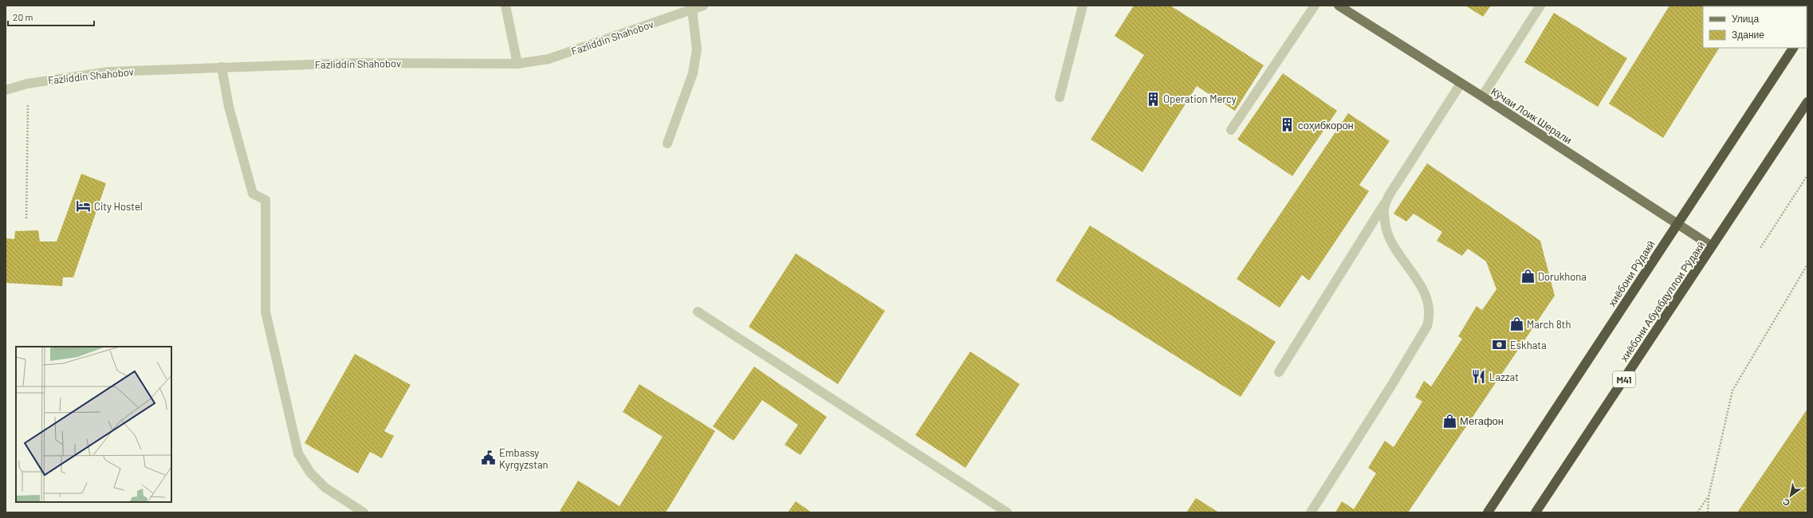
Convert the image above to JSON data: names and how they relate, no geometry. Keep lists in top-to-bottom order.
{
  "streets": {
    "highway": ["хиёбони Рӯдакӣ", "хиёбони Абуабдуллои Рӯдакӣ", "M41"],
    "main road": ["Кӯчаи Лоик Шерали"],
    "street": ["Fazliddin Shahobov"]
  },
  "crossings": [
    ["Кӯчаи Лоик Шерали", "хиёбони Рӯдакӣ"],
    ["Кӯчаи Лоик Шерали", "хиёбони Абуабдуллои Рӯдакӣ"]
  ],
  "places": {
    "building": ["Operation Mercy", "соҳибкорон"],
    "hotel": ["City Hostel"],
    "shop": ["Dorukhona", "March 8th", "Мегафон"],
    "bank": ["Eskhata"],
    "restaurant": ["Lazzat"],
    "public building": ["Embassy Kyrgyzstan"]
  },
  "legend": ["Улица", "Здание"],
  "scale_bar": "20 m",
  "north": "bottom left"
}
